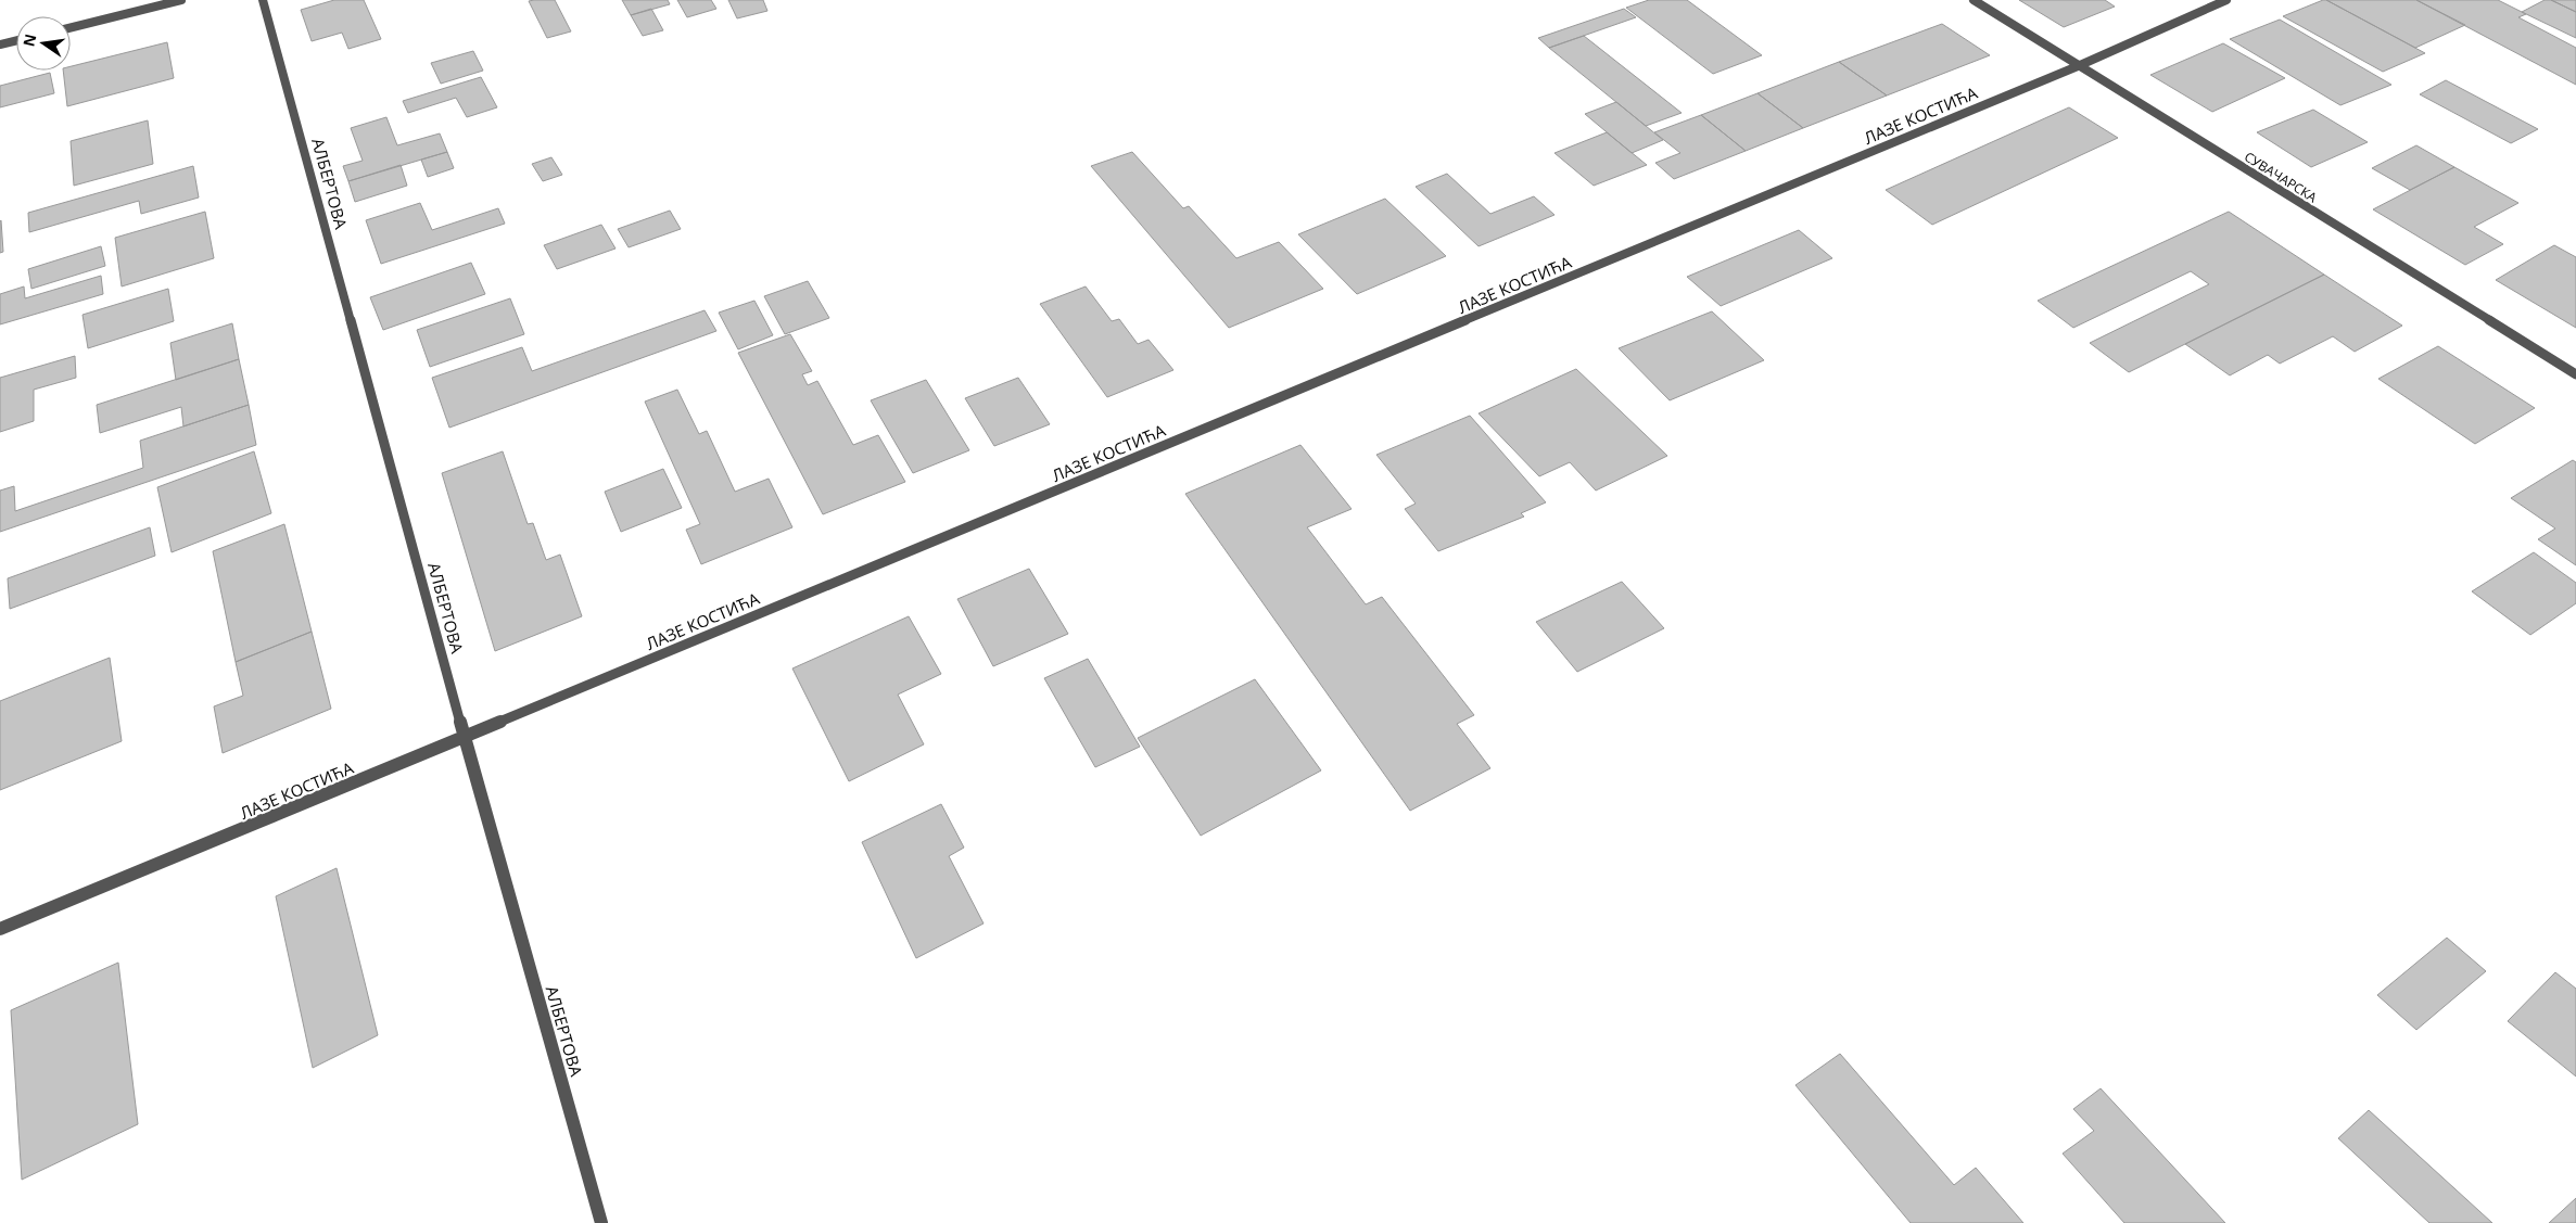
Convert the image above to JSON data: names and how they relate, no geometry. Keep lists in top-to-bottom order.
{
  "streets": {
    "street": ["ЛАЗЕ КОСТИЋА", "СУВАЧАРСКА", "АЛБЕРТОВА"]
  },
  "crossings": [
    ["ЛАЗЕ КОСТИЋА", "СУВАЧАРСКА"],
    ["ЛАЗЕ КОСТИЋА", "АЛБЕРТОВА"]
  ],
  "north": "left"
}
